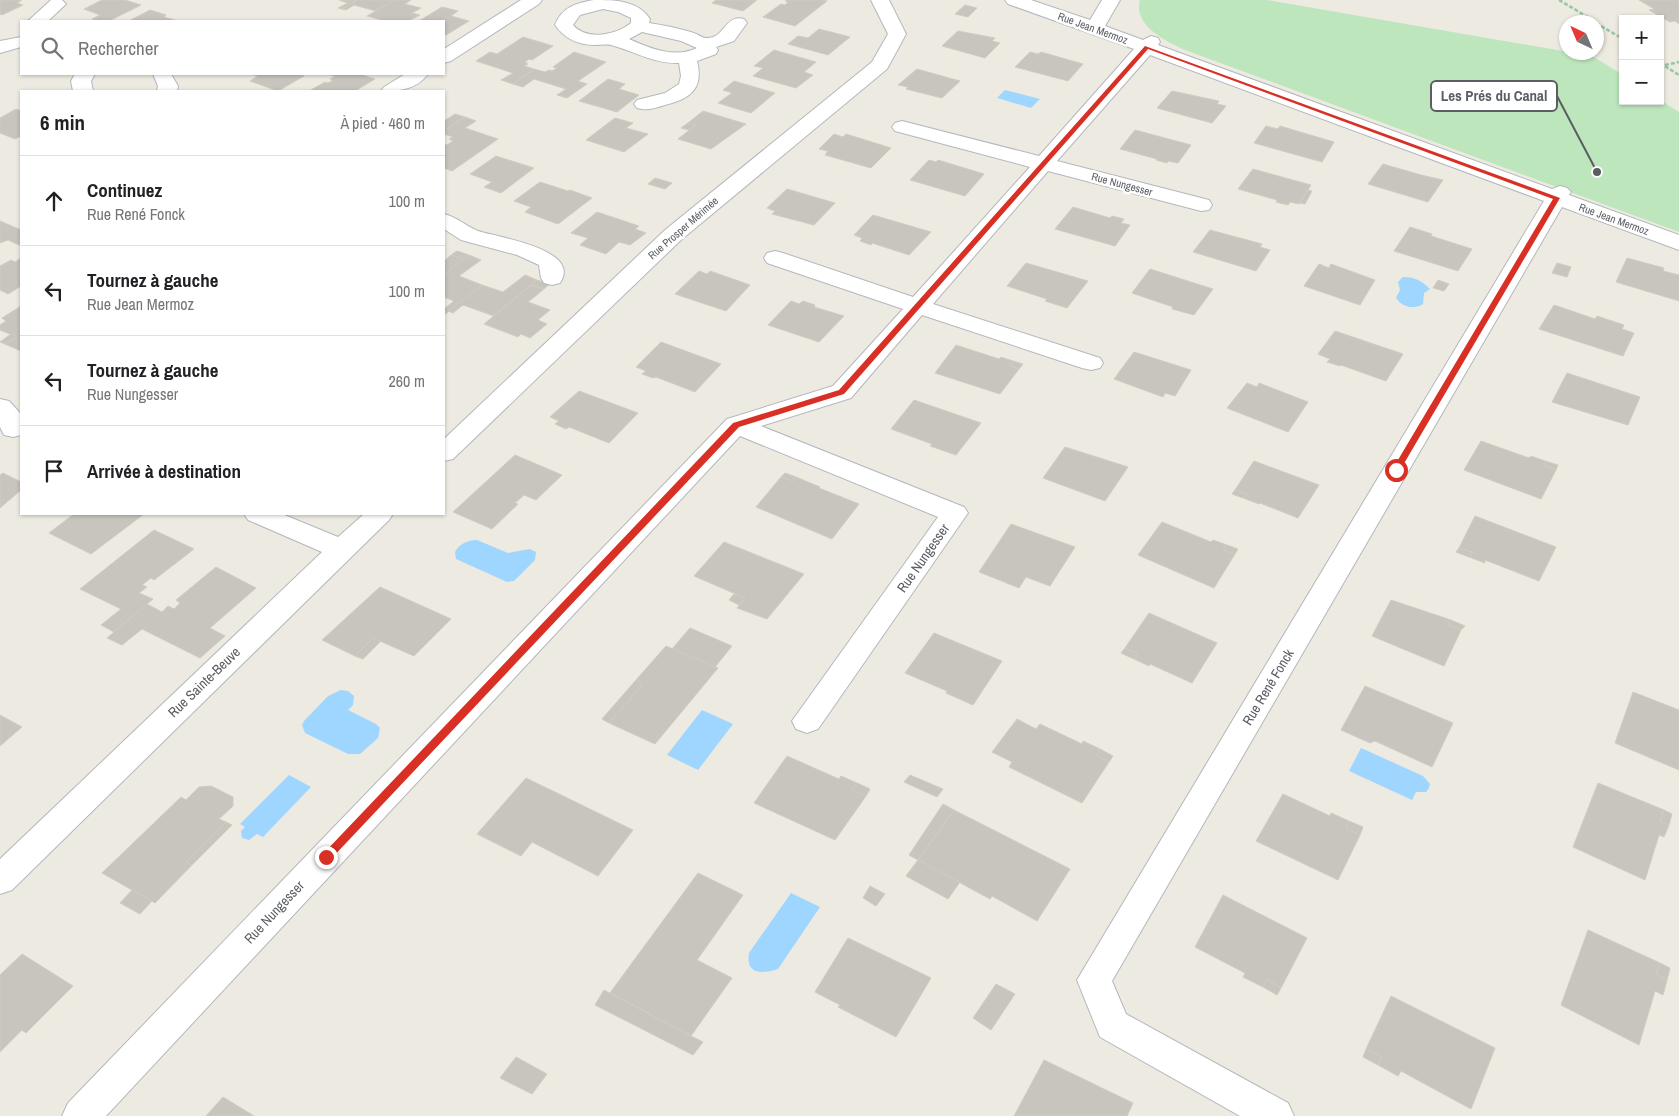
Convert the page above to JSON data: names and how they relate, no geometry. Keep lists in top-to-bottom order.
{
  "streets": {
    "street": [
      "Rue Jean Mermoz",
      "Rue Nungesser",
      "Rue Prosper Mérimée",
      "Rue Sainte-Beuve",
      "Rue René Fonck"
    ]
  },
  "crossings": [
    ["Rue Jean Mermoz", "Rue Nungesser"],
    ["Rue Jean Mermoz", "Rue René Fonck"]
  ],
  "places": ["Les Prés du Canal"],
  "north": "top left",
  "page": {
    "map_buttons": ["+", "−"],
    "search": "Rechercher",
    "heading": ["6 min", "À pied · 460 m"],
    "list": [
      ["Continuez", "Rue René Fonck", "100 m"],
      ["Tournez à gauche", "Rue Jean Mermoz", "100 m"],
      ["Tournez à gauche", "Rue Nungesser", "260 m"],
      "Arrivée à destination"
    ]
  }
}
